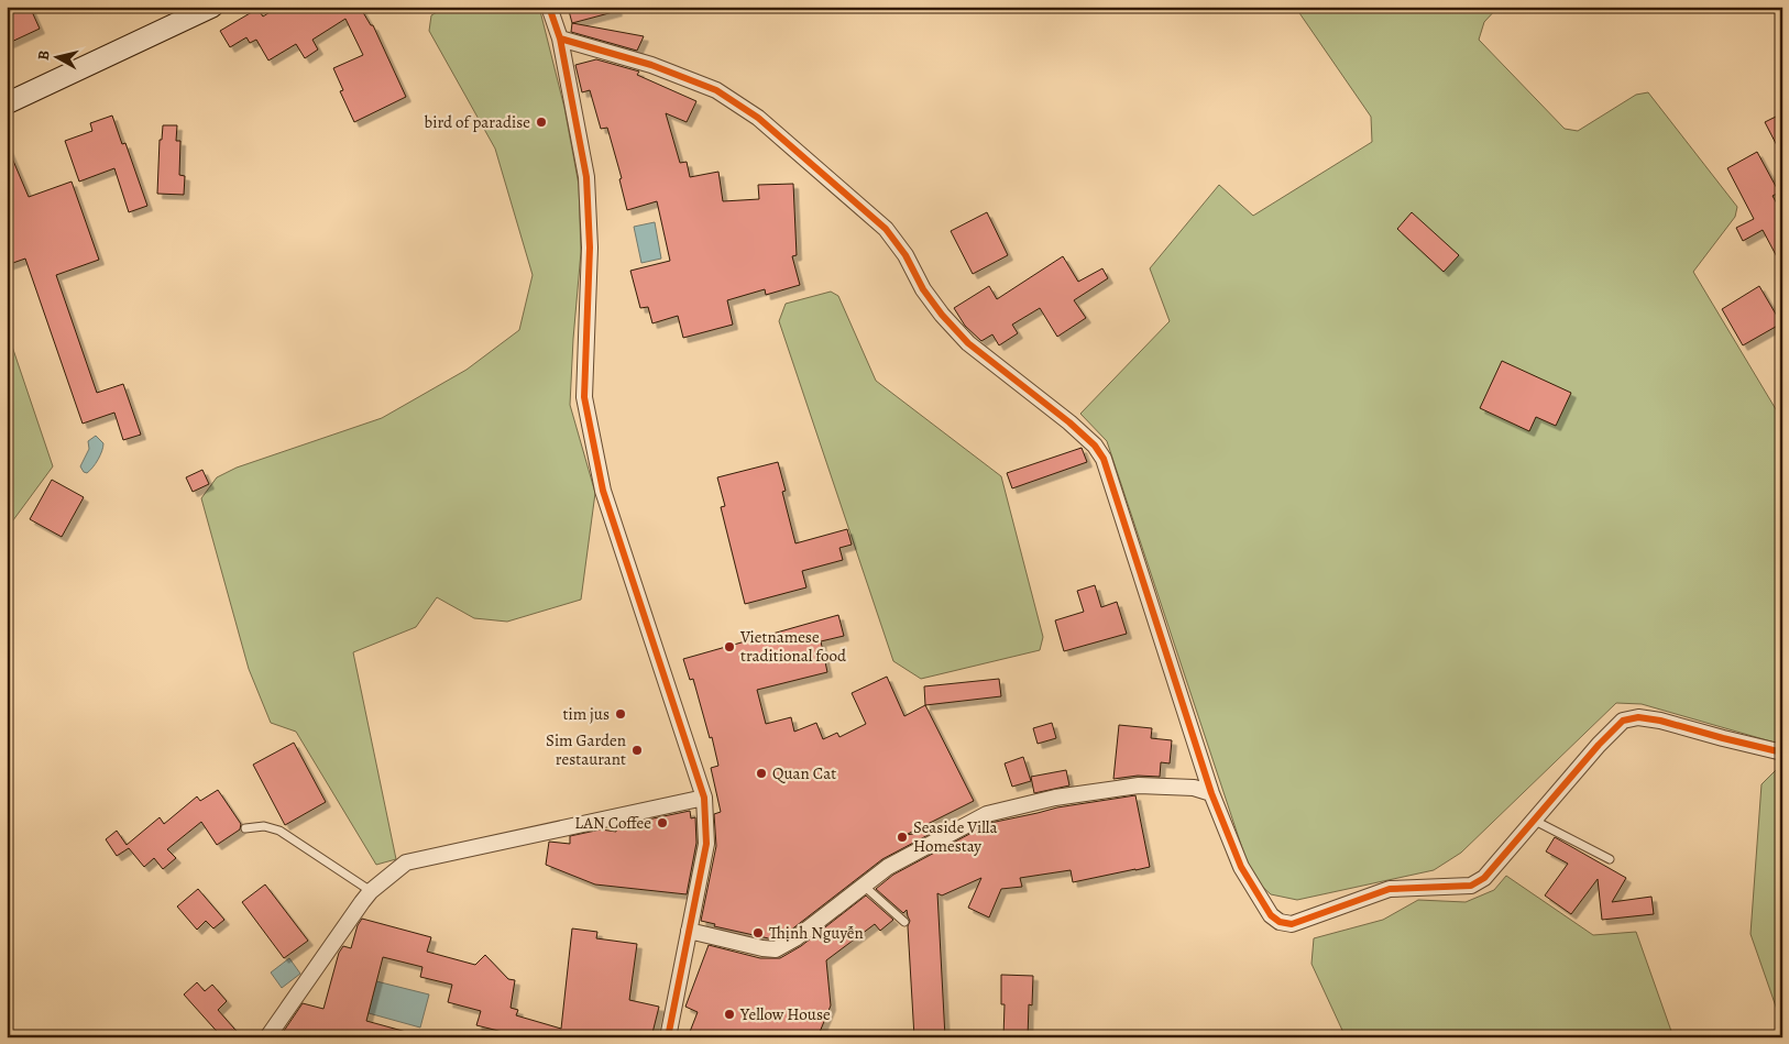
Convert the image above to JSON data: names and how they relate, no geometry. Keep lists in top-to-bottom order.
{
  "places": [
    "bird of paradise",
    "Vietnamese traditional food",
    "tim jus",
    "Sim Garden restaurant",
    "Quan Cat",
    "LAN Coffee",
    "Seaside Villa Homestay",
    "Thịnh Nguyễn",
    "Yellow House"
  ],
  "north": "left"
}
